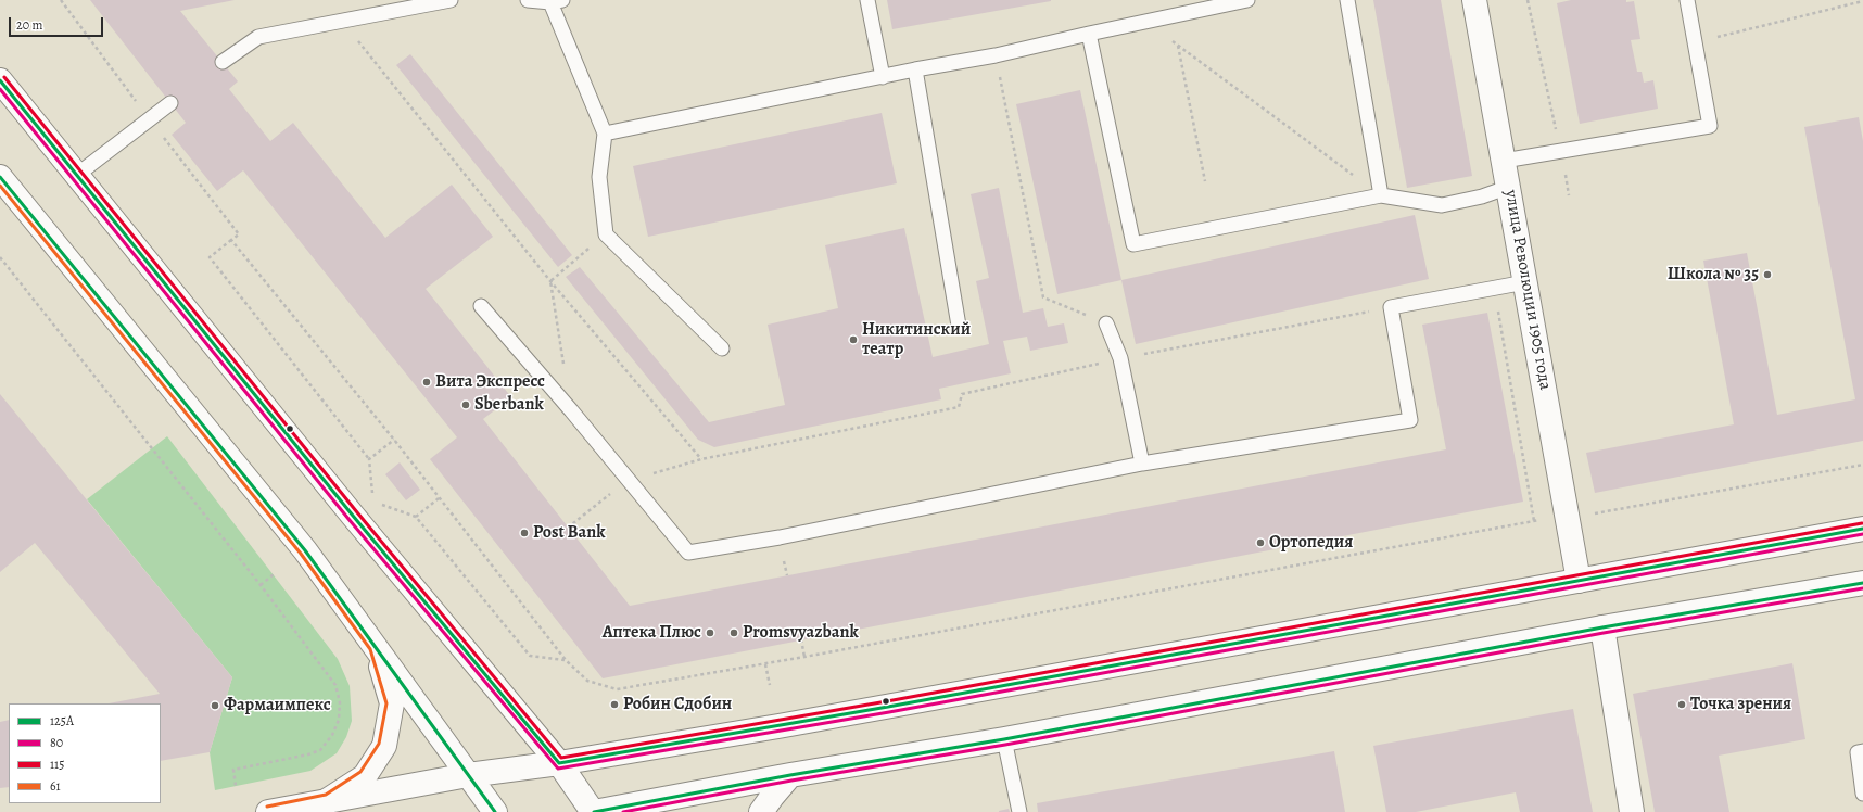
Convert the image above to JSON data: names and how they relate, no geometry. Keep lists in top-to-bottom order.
{
  "streets": {
    "main road": ["улица Революции 1905 года"]
  },
  "places": [
    "Школа № 35",
    "Никитинский театр",
    "Вита Экспресс",
    "Sberbank",
    "Post Bank",
    "Ортопедия",
    "Аптека Плюс",
    "Promsvyazbank",
    "Робин Сдобин",
    "Точка зрения",
    "Фармаимпекс"
  ],
  "lines": [
    "transit line 115",
    "transit line 125А",
    "transit line 80",
    "transit line 61"
  ],
  "legend": [
    "125А",
    "80",
    "115",
    "61"
  ],
  "scale_bar": "20 m"
}
